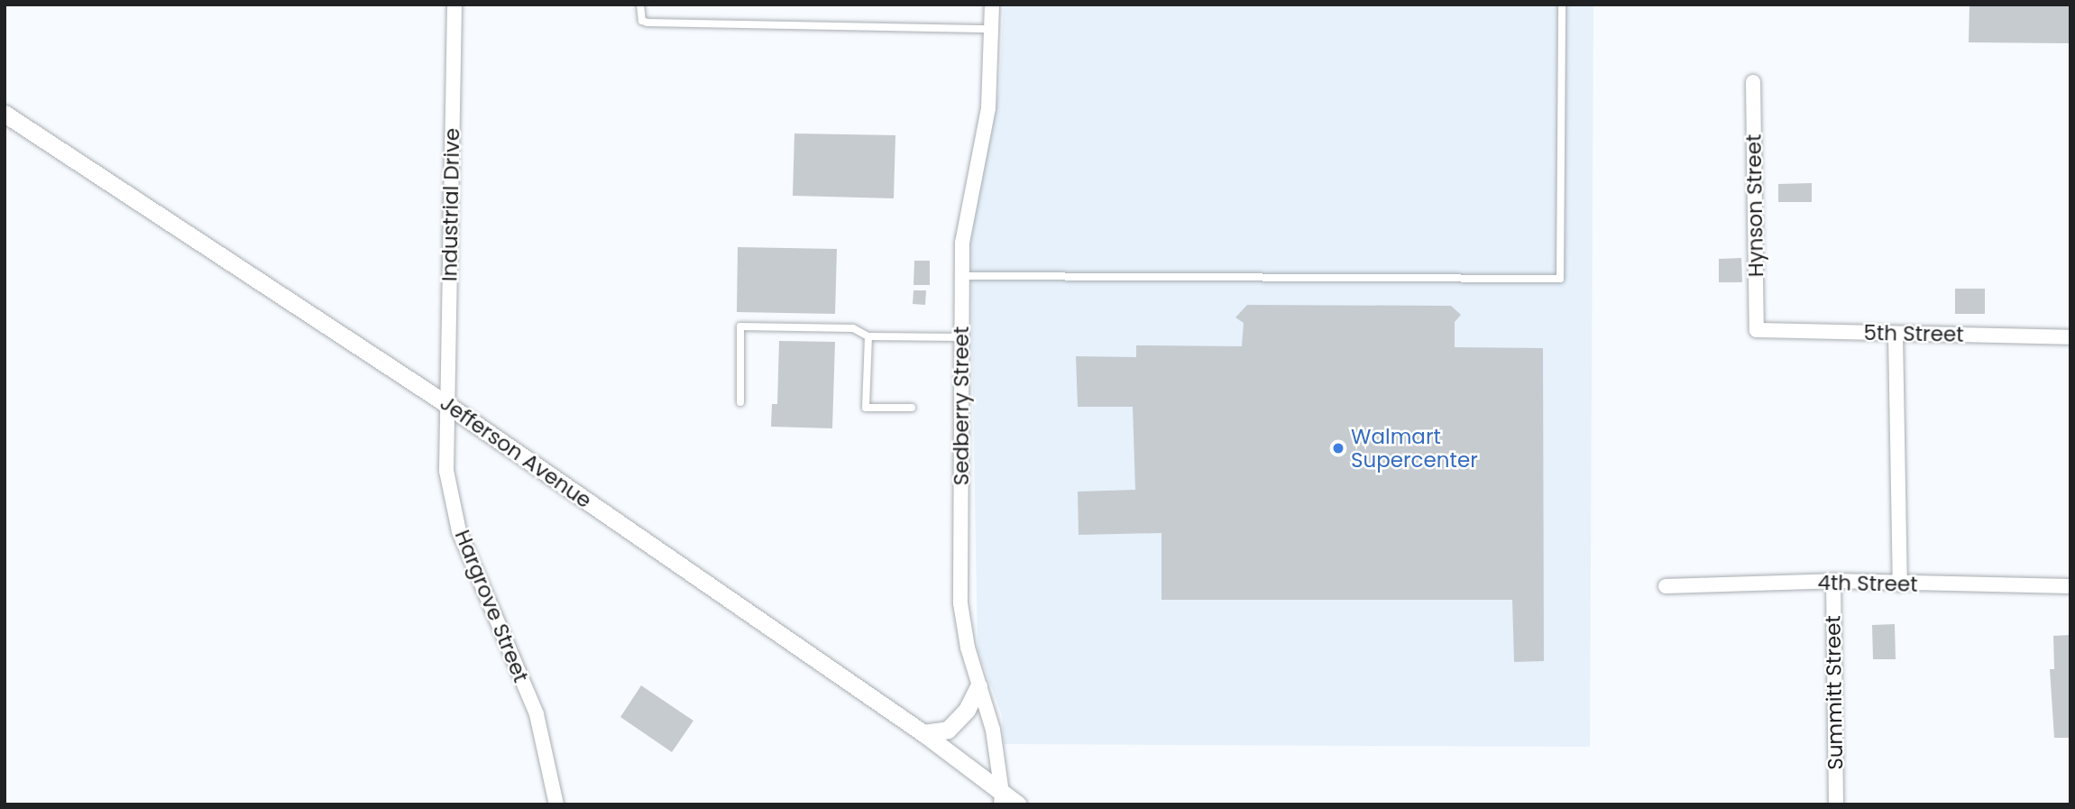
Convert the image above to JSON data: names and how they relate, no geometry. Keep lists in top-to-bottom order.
{
  "streets": {
    "street": [
      "Industrial Drive",
      "Hynson Street",
      "5th Street",
      "Sedberry Street",
      "Jefferson Avenue",
      "4th Street",
      "Hargrove Street",
      "Summitt Street"
    ]
  },
  "crossings": [
    ["Industrial Drive", "Jefferson Avenue"],
    ["Industrial Drive", "Hargrove Street"],
    ["Hynson Street", "5th Street"],
    ["Sedberry Street", "Jefferson Avenue"],
    ["Jefferson Avenue", "Hargrove Street"],
    ["4th Street", "Summitt Street"]
  ],
  "places": ["Walmart Supercenter"]
}
